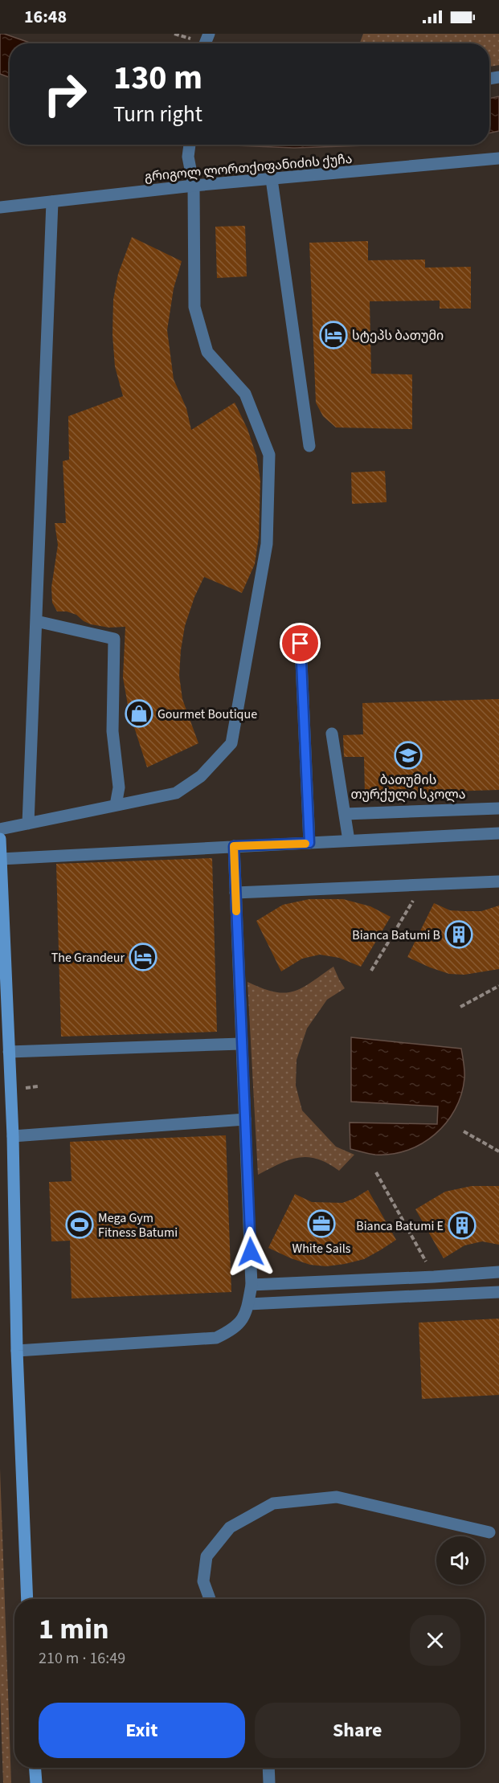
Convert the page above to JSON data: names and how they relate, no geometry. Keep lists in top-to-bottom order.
{
  "streets": {
    "street": ["გრიგოლ ლორთქიფანიძის ქუჩა"]
  },
  "places": {
    "hotel": ["სტეპს ბათუმი", "The Grandeur"],
    "shop": ["Gourmet Boutique"],
    "school or university": ["ბათუმის თურქული სკოლა"],
    "building": ["Bianca Batumi B", "Bianca Batumi E"],
    "office": ["White Sails"],
    "sports": ["Mega Gym Fitness Batumi"]
  },
  "page": {
    "status": "16:48",
    "turn": ["130 m", "Turn right"],
    "heading": ["1 min", "210 m · 16:49"],
    "buttons": ["Exit", "Share"]
  }
}
